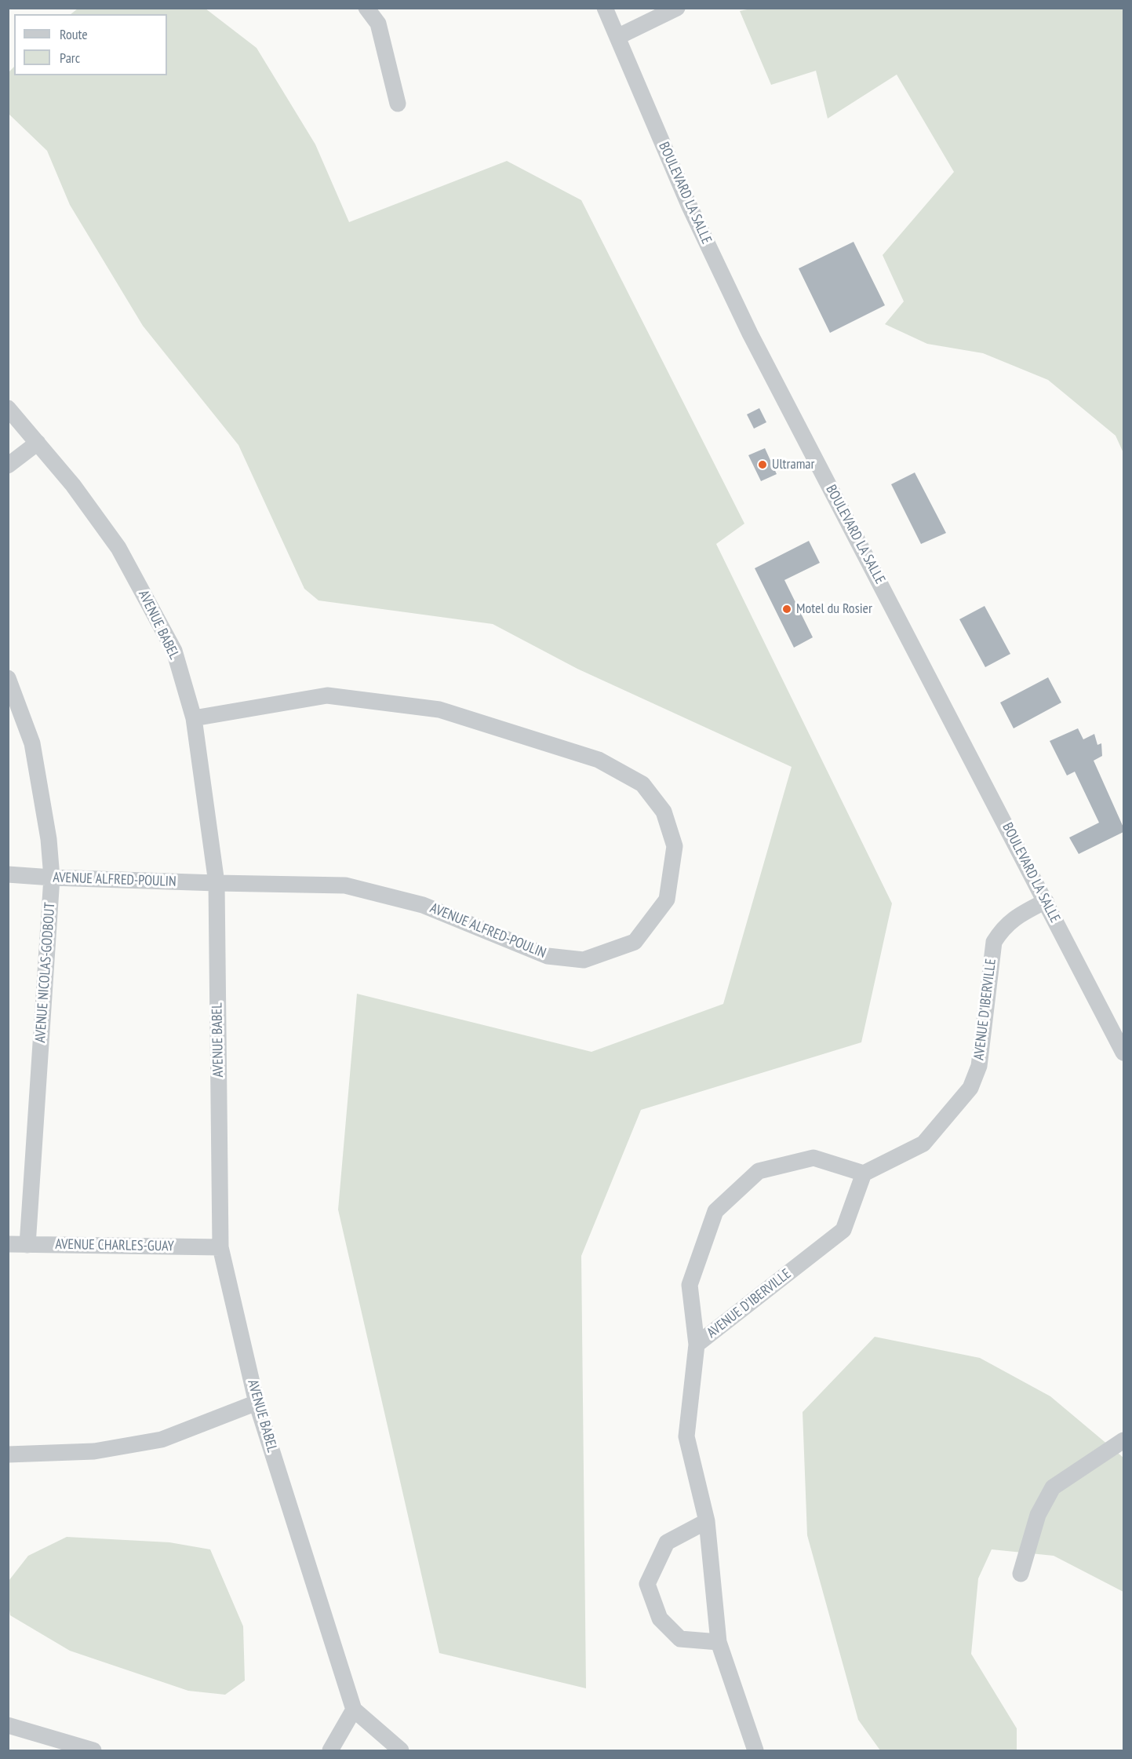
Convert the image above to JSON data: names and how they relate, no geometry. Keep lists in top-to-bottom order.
{
  "streets": {
    "street": [
      "BOULEVARD LA SALLE",
      "AVENUE BABEL",
      "AVENUE ALFRED-POULIN",
      "AVENUE NICOLAS-GODBOUT",
      "AVENUE D'IBERVILLE",
      "AVENUE CHARLES-GUAY"
    ]
  },
  "crossings": [
    ["BOULEVARD LA SALLE", "AVENUE D'IBERVILLE"],
    ["AVENUE BABEL", "AVENUE ALFRED-POULIN"],
    ["AVENUE BABEL", "AVENUE CHARLES-GUAY"],
    ["AVENUE ALFRED-POULIN", "AVENUE NICOLAS-GODBOUT"],
    ["AVENUE NICOLAS-GODBOUT", "AVENUE CHARLES-GUAY"]
  ],
  "places": ["Ultramar", "Motel du Rosier"],
  "legend": ["Route", "Parc"]
}
